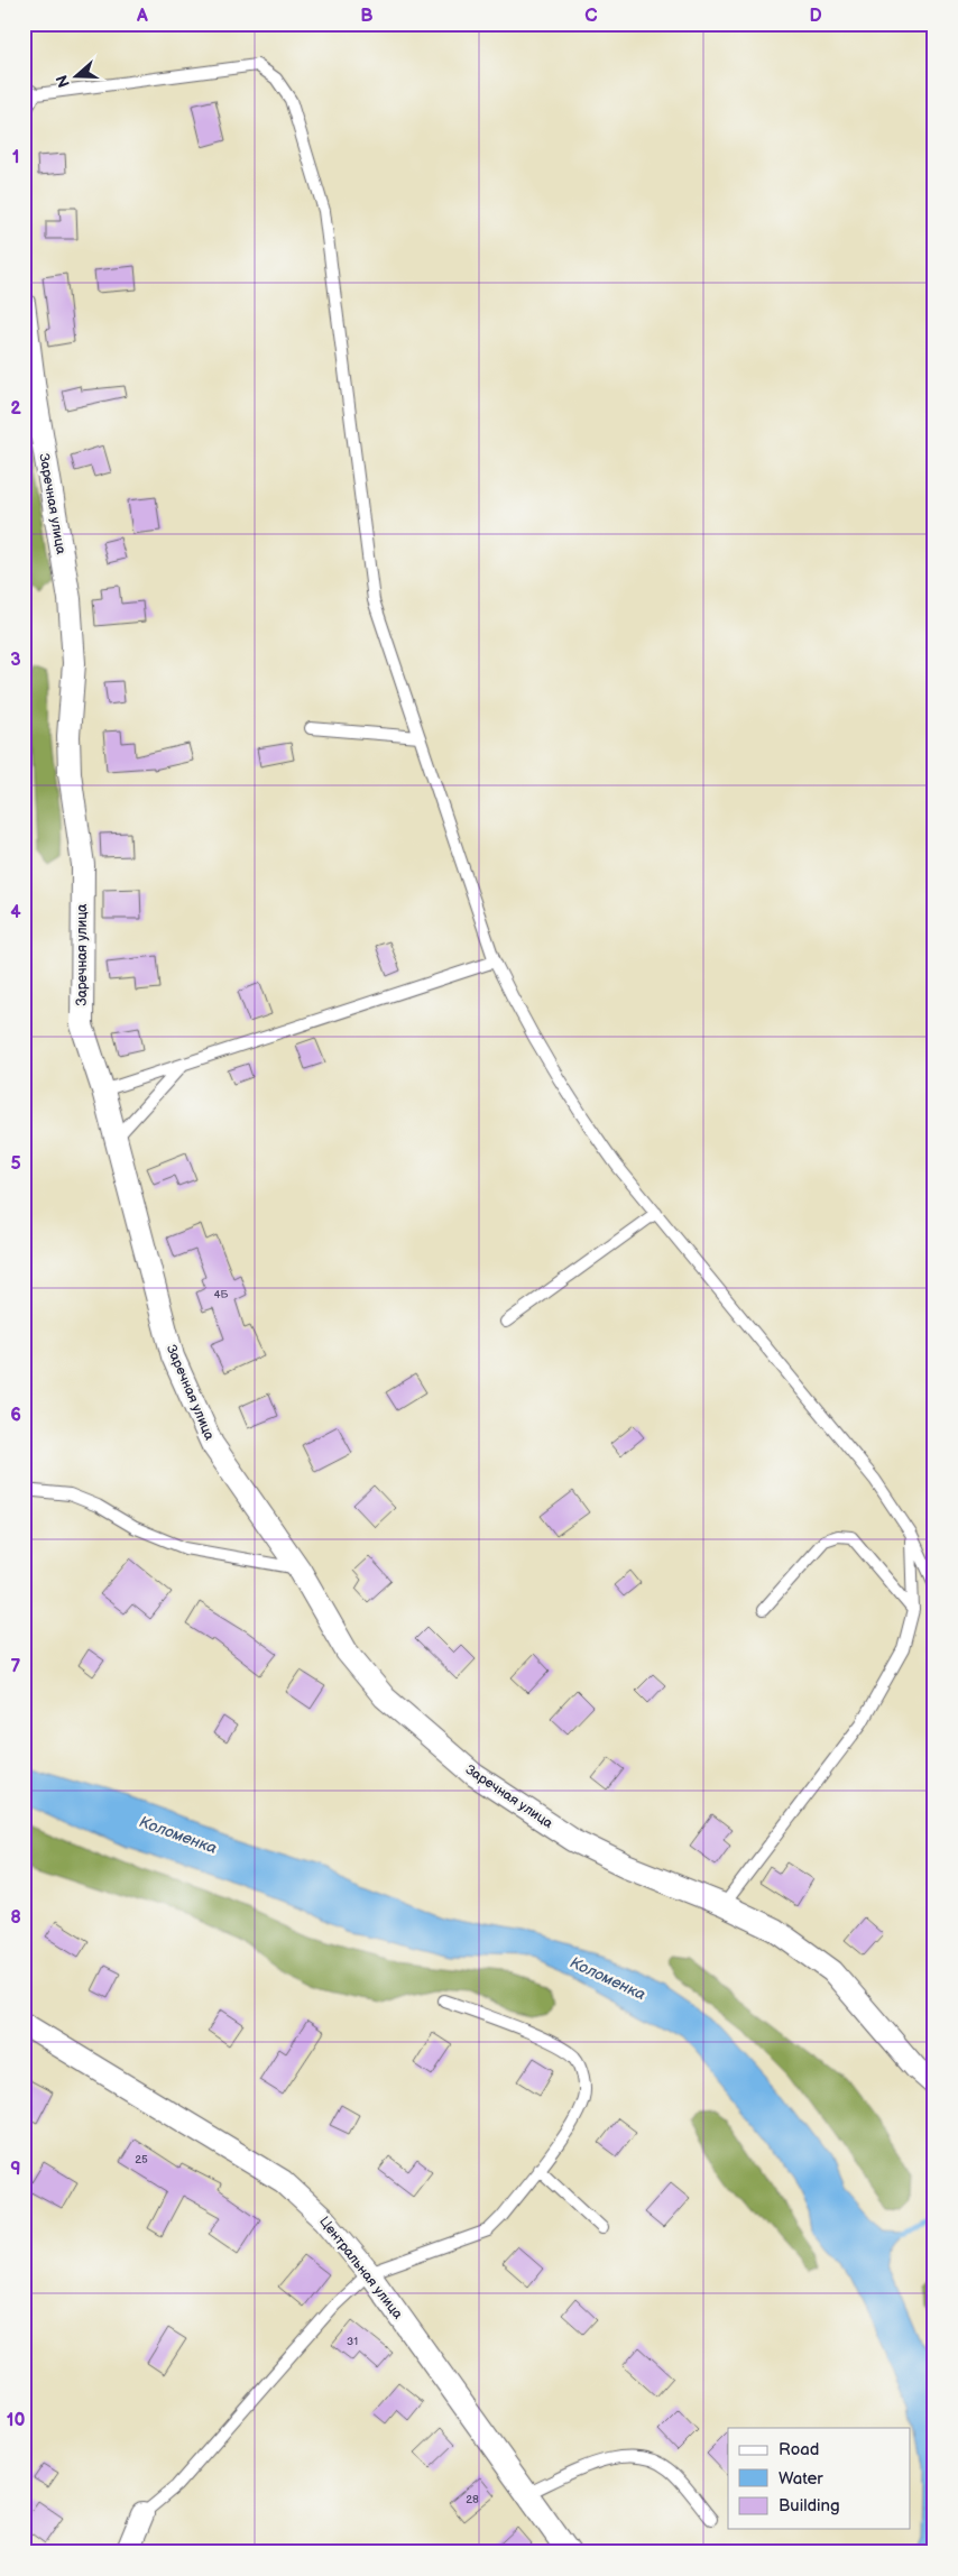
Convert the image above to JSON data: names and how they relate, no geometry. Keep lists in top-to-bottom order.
{
  "streets": {
    "street": ["Заречная улица", "Центральная улица"]
  },
  "water": ["Коломенка"],
  "house_numbers": [
    "4Б",
    "25",
    "31",
    "28"
  ],
  "legend": ["Road", "Water", "Building"],
  "north": "left",
  "grid": {
    "columns": [
      "A",
      "B",
      "C",
      "D"
    ],
    "rows": [
      "1",
      "2",
      "3",
      "4",
      "5",
      "6",
      "7",
      "8",
      "9",
      "10"
    ]
  }
}
